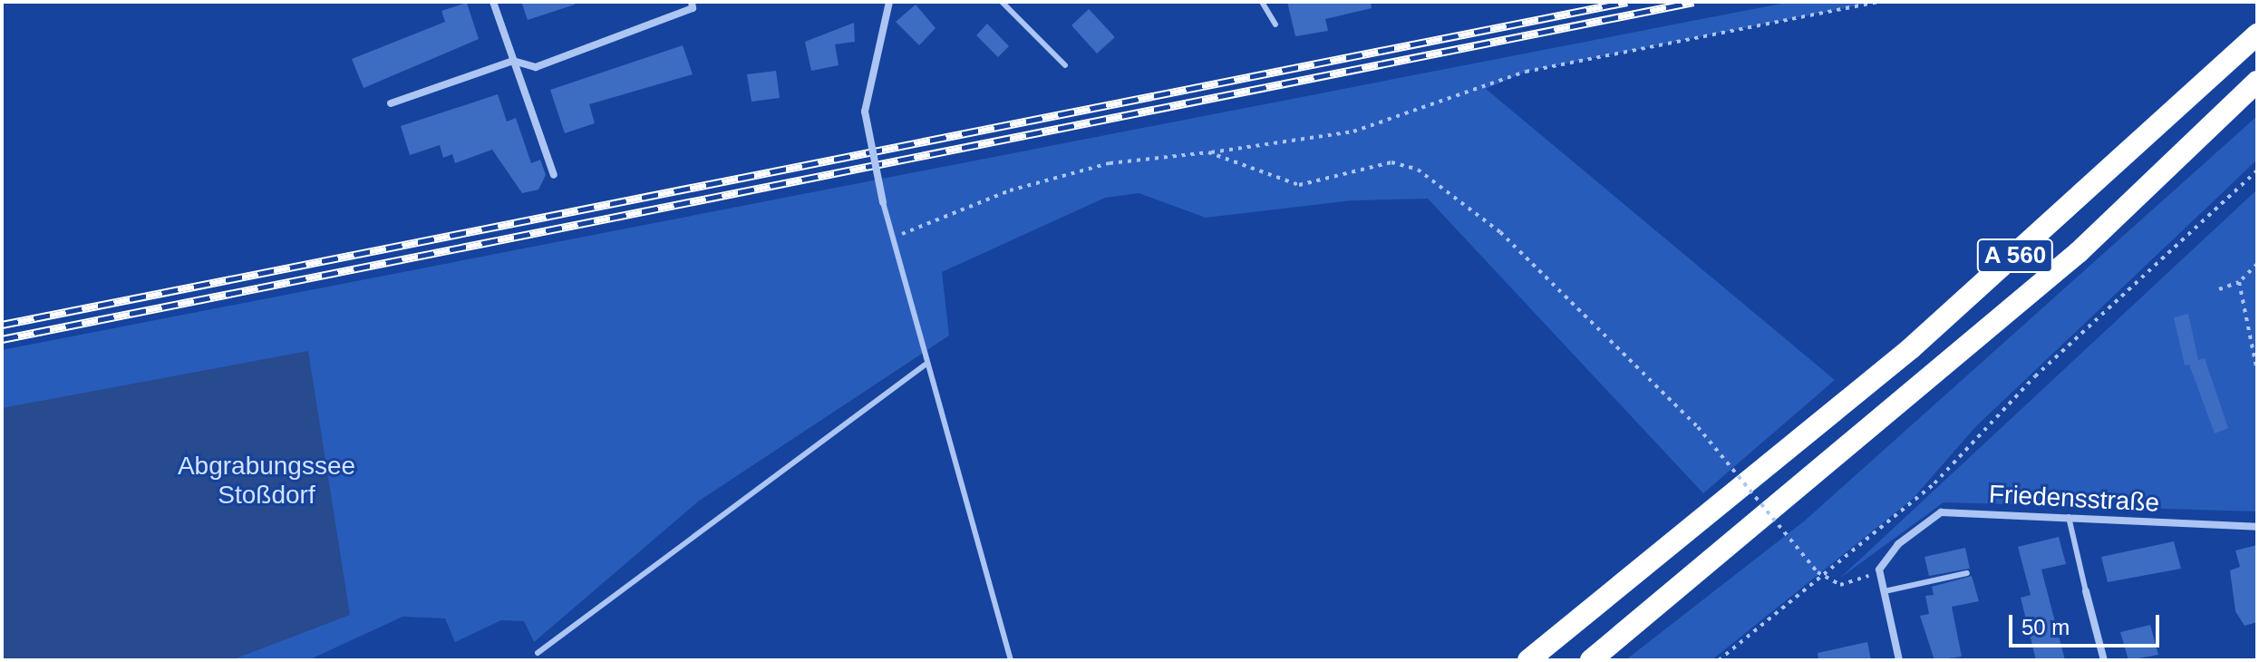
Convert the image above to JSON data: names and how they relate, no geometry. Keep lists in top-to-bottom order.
{
  "streets": {
    "highway": ["A 560"],
    "street": ["Friedensstraße"]
  },
  "parks": ["Abgrabungssee Stoßdorf"],
  "scale_bar": "50 m"
}
